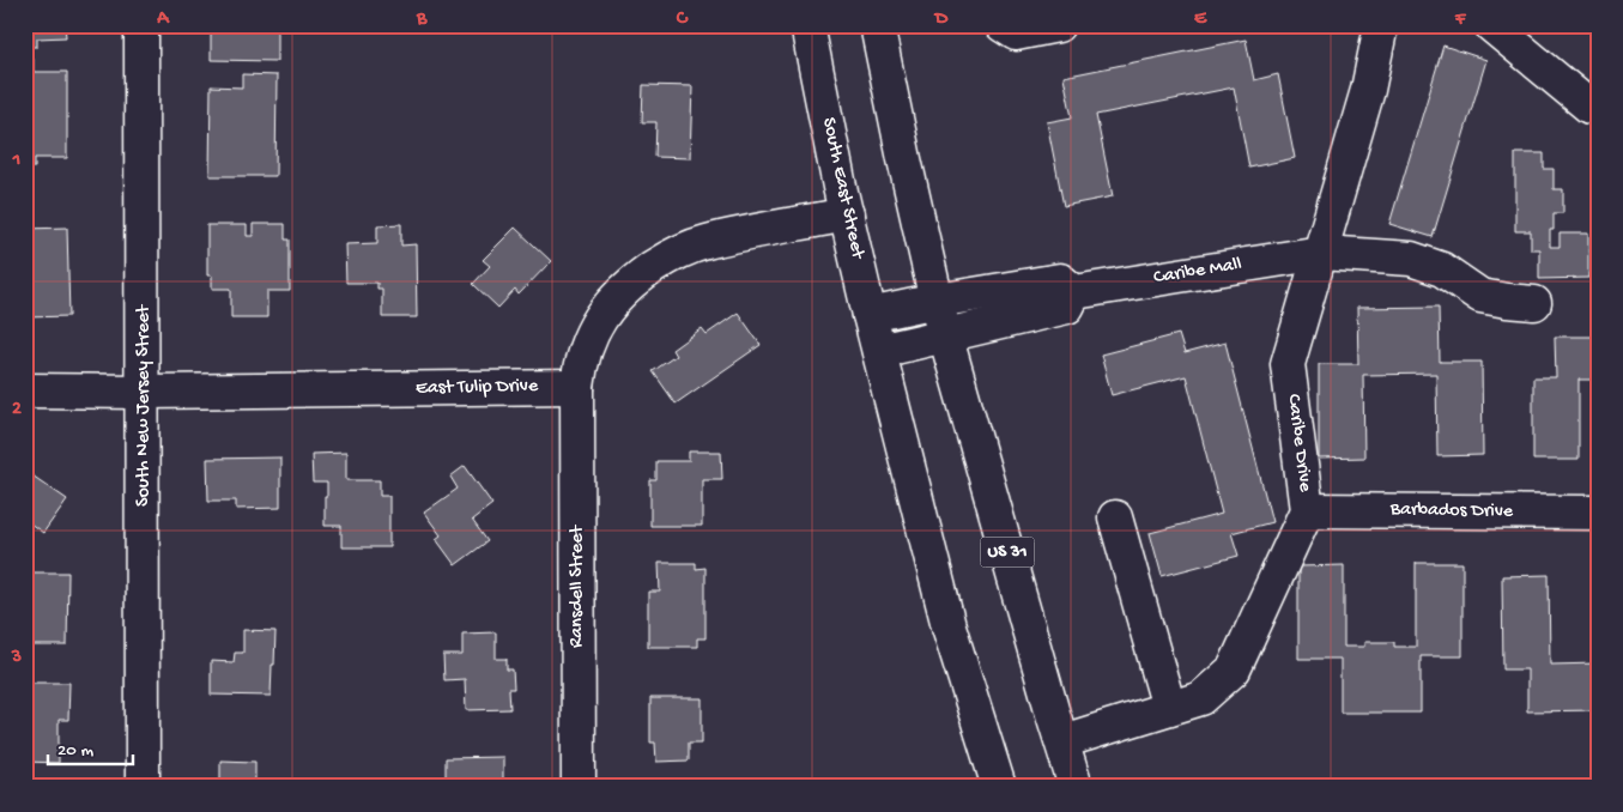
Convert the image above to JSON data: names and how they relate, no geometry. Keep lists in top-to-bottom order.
{
  "streets": {
    "street": [
      "South East Street",
      "Caribe Mall",
      "East Tulip Drive",
      "South New Jersey Street",
      "Caribe Drive",
      "Barbados Drive",
      "US 31",
      "Ransdell Street"
    ]
  },
  "crossings": [
    ["South East Street", "Caribe Mall"],
    ["Caribe Mall", "Caribe Drive"],
    ["Caribe Mall", "US 31"],
    ["East Tulip Drive", "South New Jersey Street"],
    ["East Tulip Drive", "Ransdell Street"],
    ["Caribe Drive", "Barbados Drive"],
    ["Caribe Drive", "US 31"]
  ],
  "scale_bar": "20 m",
  "grid": {
    "columns": [
      "A",
      "B",
      "C",
      "D",
      "E",
      "F"
    ],
    "rows": ["1", "2", "3"]
  }
}
